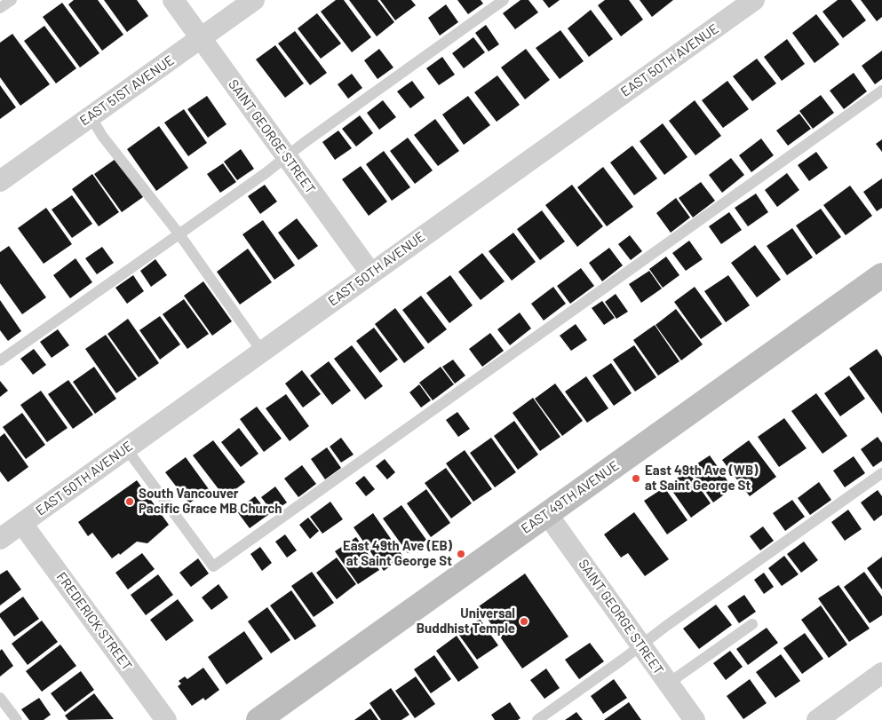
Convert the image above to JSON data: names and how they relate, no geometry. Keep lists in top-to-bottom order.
{
  "streets": {
    "street": [
      "EAST 50TH AVENUE",
      "EAST 51ST AVENUE",
      "SAINT GEORGE STREET",
      "EAST 49TH AVENUE",
      "FREDERICK STREET"
    ]
  },
  "crossings": [
    ["EAST 50TH AVENUE", "SAINT GEORGE STREET"],
    ["EAST 50TH AVENUE", "FREDERICK STREET"],
    ["EAST 51ST AVENUE", "SAINT GEORGE STREET"],
    ["SAINT GEORGE STREET", "EAST 49TH AVENUE"]
  ],
  "places": [
    "East 49th Ave (WB) at Saint George St",
    "South Vancouver Pacific Grace MB Church",
    "East 49th Ave (EB) at Saint George St",
    "Universal Buddhist Temple"
  ]
}
